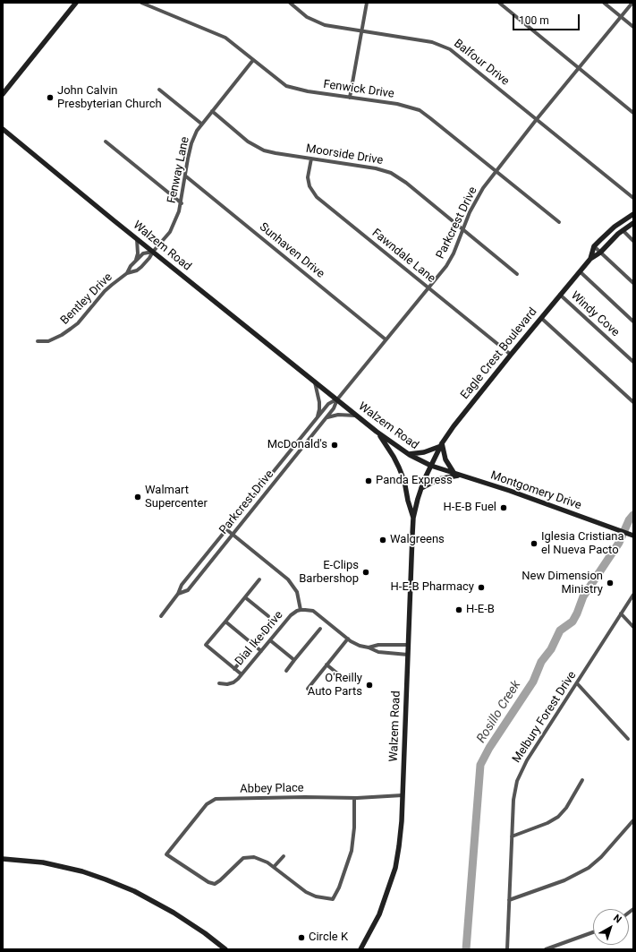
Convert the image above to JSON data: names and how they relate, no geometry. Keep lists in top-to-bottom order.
{
  "streets": {
    "main road": ["Walzem Road", "Eagle Crest Boulevard", "Montgomery Drive"],
    "street": [
      "Balfour Drive",
      "Fenwick Drive",
      "Moorside Drive",
      "Fenway Lane",
      "Parkcrest Drive",
      "Sunhaven Drive",
      "Fawndale Lane",
      "Bentley Drive",
      "Windy Cove",
      "Dial Ike Drive",
      "Melbury Forest Drive",
      "Abbey Place"
    ]
  },
  "crossings": [
    ["Balfour Drive", "Parkcrest Drive"],
    ["Fenwick Drive", "Fenway Lane"],
    ["Fenwick Drive", "Parkcrest Drive"],
    ["Moorside Drive", "Fenway Lane"],
    ["Moorside Drive", "Parkcrest Drive"],
    ["Moorside Drive", "Fawndale Lane"],
    ["Fenway Lane", "Walzem Road"],
    ["Fenway Lane", "Sunhaven Drive"],
    ["Fenway Lane", "Bentley Drive"],
    ["Parkcrest Drive", "Walzem Road"],
    ["Parkcrest Drive", "Sunhaven Drive"],
    ["Parkcrest Drive", "Fawndale Lane"],
    ["Walzem Road", "Bentley Drive"],
    ["Walzem Road", "Eagle Crest Boulevard"],
    ["Walzem Road", "Montgomery Drive"],
    ["Walzem Road", "Dial Ike Drive"],
    ["Walzem Road", "Abbey Place"],
    ["Fawndale Lane", "Eagle Crest Boulevard"],
    ["Windy Cove", "Eagle Crest Boulevard"],
    ["Eagle Crest Boulevard", "Montgomery Drive"]
  ],
  "water": ["Rosillo Creek"],
  "places": [
    "John Calvin Presbyterian Church",
    "McDonald's",
    "Panda Express",
    "Walmart Supercenter",
    "H-E-B Fuel",
    "Walgreens",
    "Iglesia Cristiana el Nueva Pacto",
    "E-Clips Barbershop",
    "New Dimension Ministry",
    "H-E-B Pharmacy",
    "H-E-B",
    "O'Reilly Auto Parts",
    "Circle K"
  ],
  "scale_bar": "100 m",
  "north": "top right"
}
